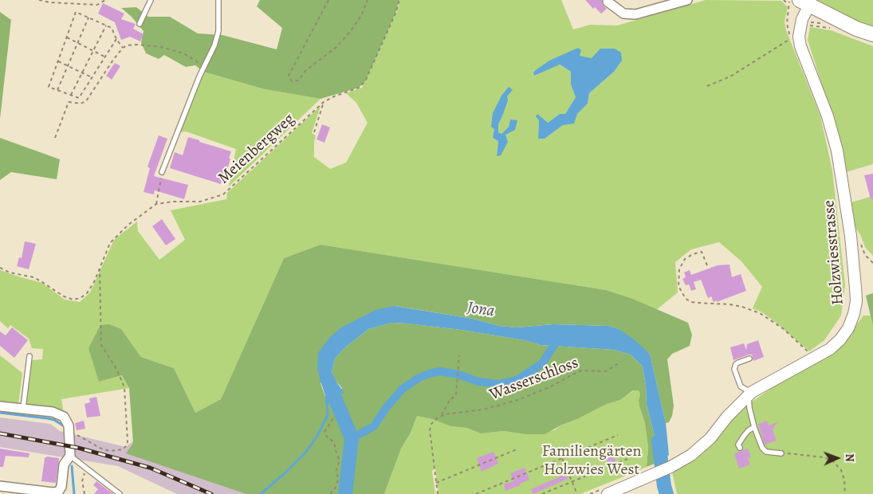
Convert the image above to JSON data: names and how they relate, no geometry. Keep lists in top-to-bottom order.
{
  "streets": {
    "street": ["Holzwiesstrasse"],
    "path": ["Meienbergweg", "Wasserschloss"]
  },
  "water": ["Jona"],
  "parks": ["Familiengärten Holzwies West"],
  "north": "right"
}
